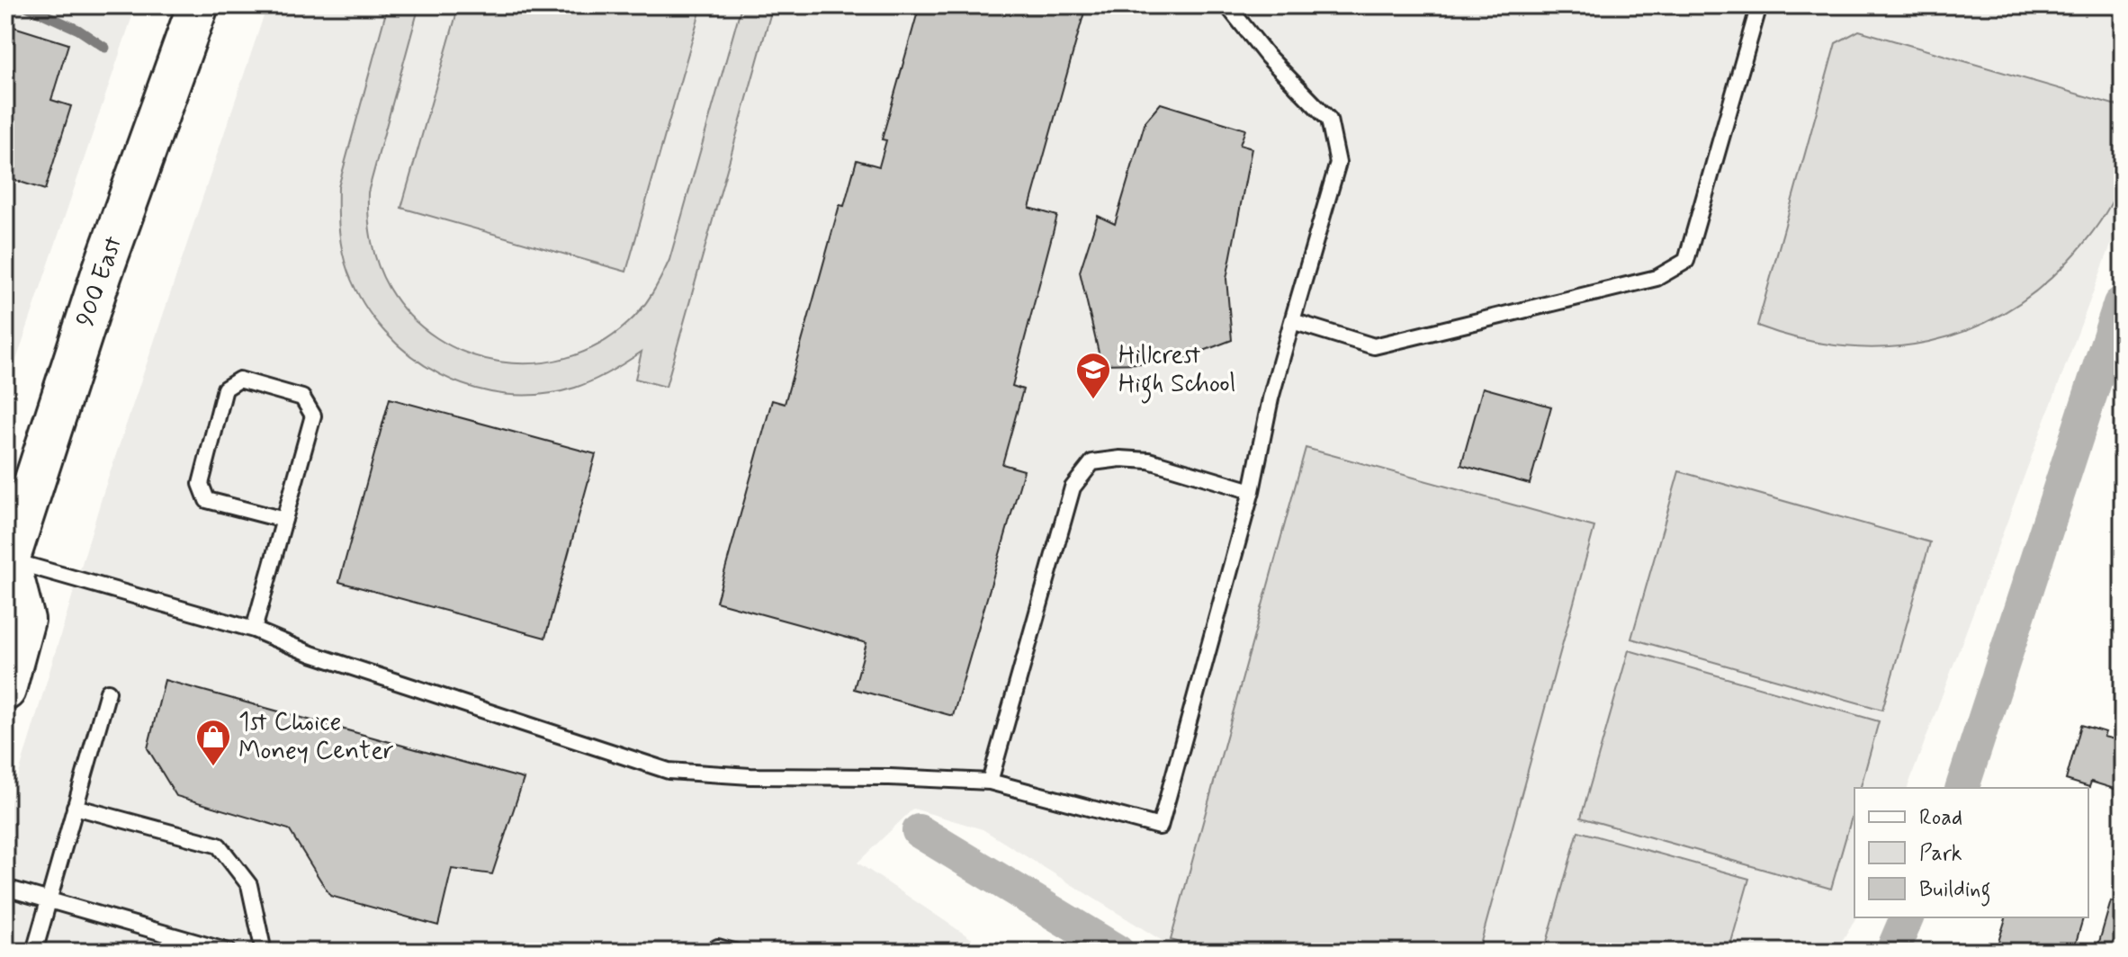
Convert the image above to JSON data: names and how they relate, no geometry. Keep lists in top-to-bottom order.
{
  "streets": {
    "main road": ["900 East"]
  },
  "places": {
    "school or university": ["Hillcrest High School"],
    "shop": ["1st Choice Money Center"]
  },
  "legend": ["Road", "Park", "Building"]
}
